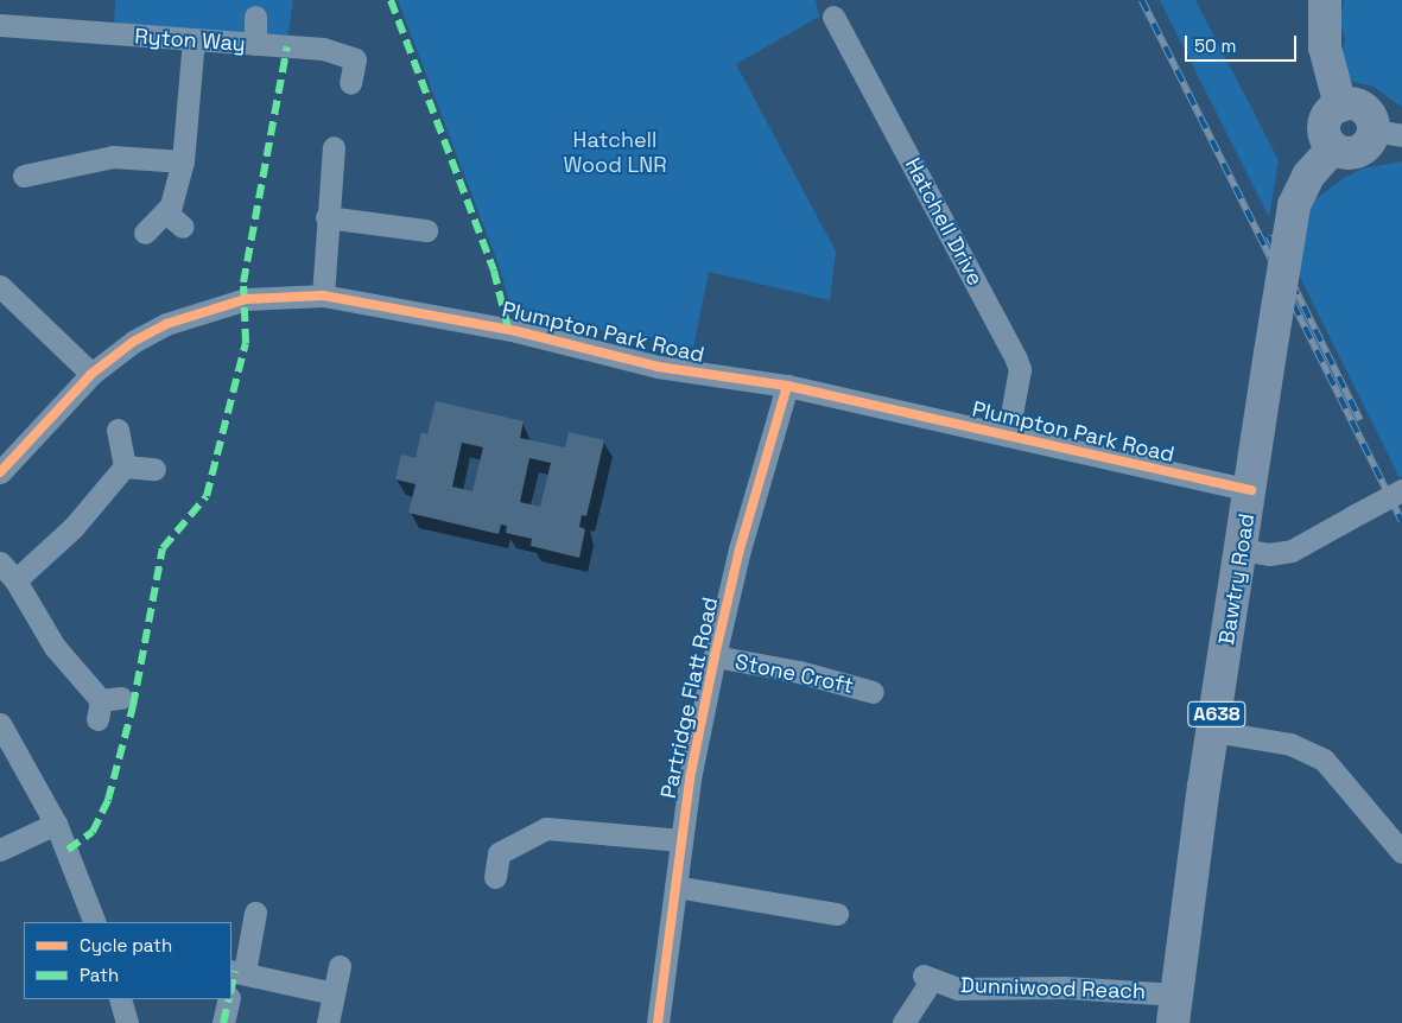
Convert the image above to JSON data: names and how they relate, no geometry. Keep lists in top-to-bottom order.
{
  "streets": {
    "highway": ["Bawtry Road", "A638"],
    "street": [
      "Ryton Way",
      "Hatchell Drive",
      "Plumpton Park Road",
      "Stone Croft",
      "Partridge Flatt Road",
      "Dunniwood Reach"
    ]
  },
  "crossings": [
    ["Hatchell Drive", "Plumpton Park Road"],
    ["Plumpton Park Road", "Bawtry Road"],
    ["Plumpton Park Road", "Partridge Flatt Road"],
    ["Bawtry Road", "Dunniwood Reach"],
    ["Stone Croft", "Partridge Flatt Road"]
  ],
  "parks": ["Hatchell Wood LNR"],
  "legend": ["Cycle path", "Path"],
  "scale_bar": "50 m"
}
